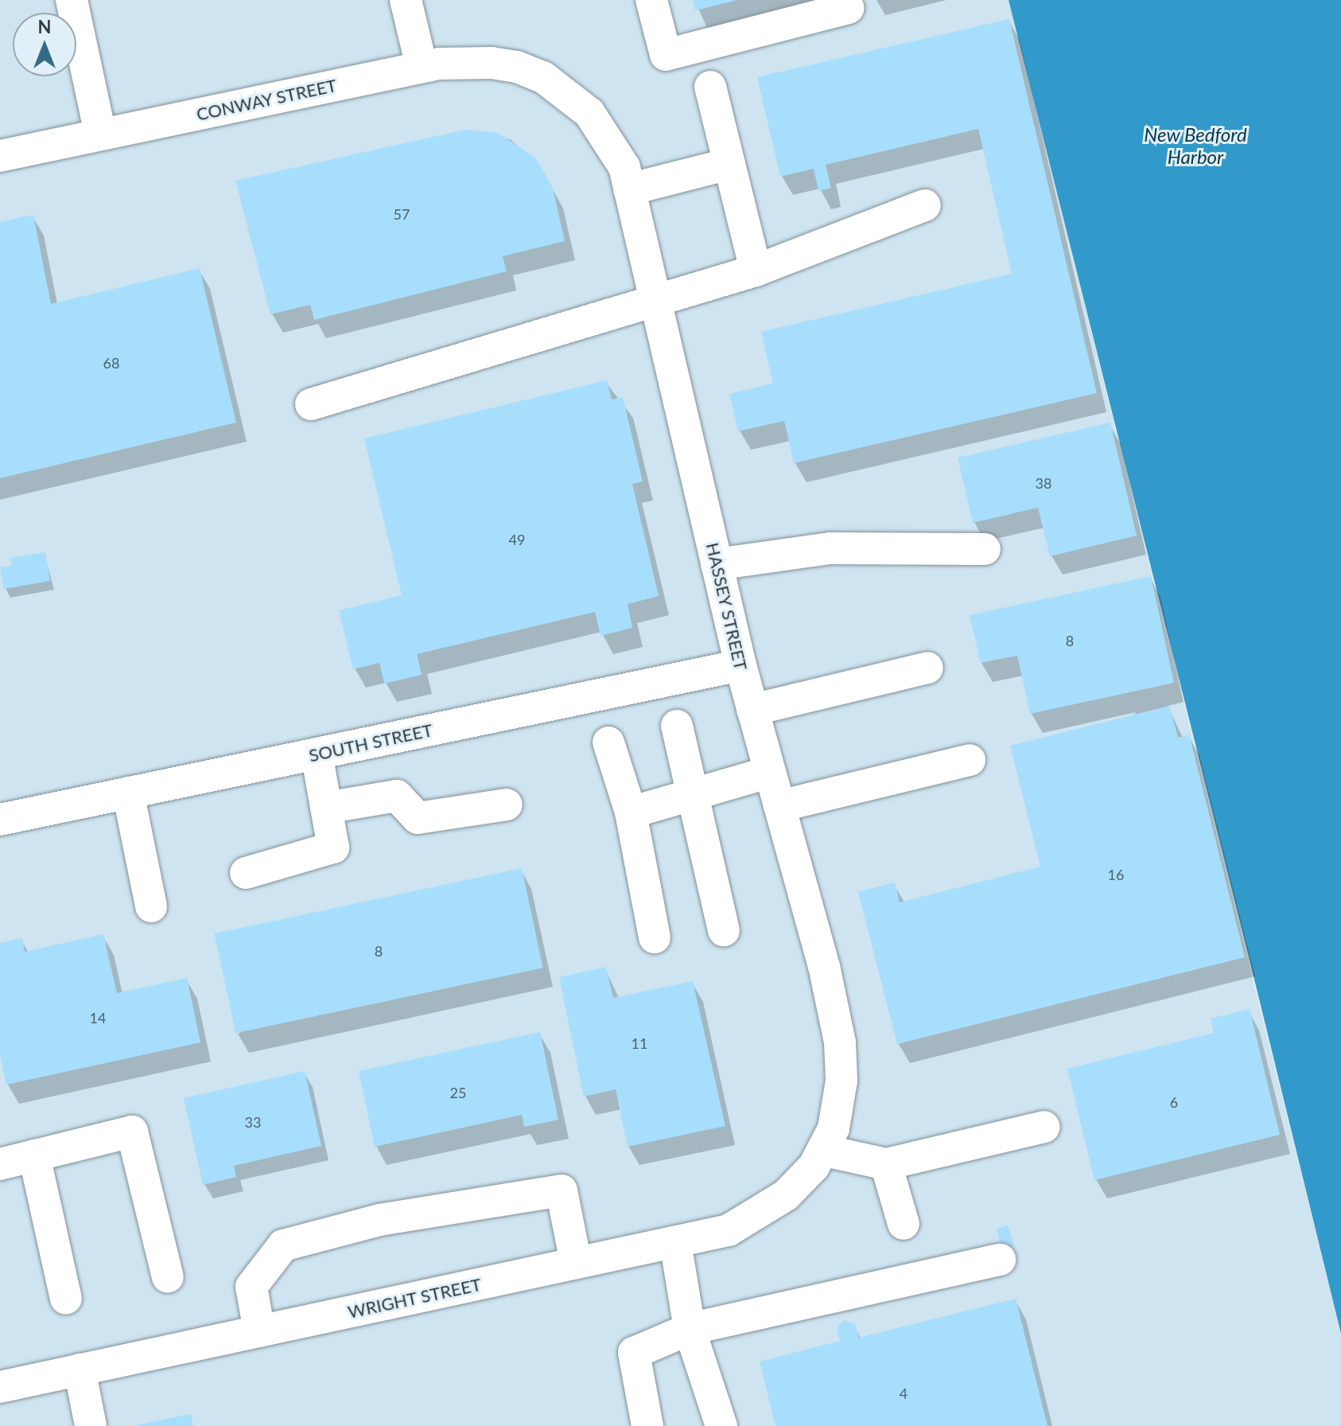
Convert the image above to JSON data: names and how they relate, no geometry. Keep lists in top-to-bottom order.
{
  "streets": {
    "street": [
      "CONWAY STREET",
      "HASSEY STREET",
      "SOUTH STREET",
      "WRIGHT STREET"
    ]
  },
  "crossings": [
    ["CONWAY STREET", "HASSEY STREET"],
    ["HASSEY STREET", "SOUTH STREET"],
    ["HASSEY STREET", "WRIGHT STREET"]
  ],
  "water": ["New Bedford Harbor"],
  "house_numbers": [
    "57",
    "68",
    "38",
    "49",
    "8",
    "16",
    "8",
    "14",
    "11",
    "25",
    "6",
    "33",
    "4"
  ],
  "north": "top"
}
